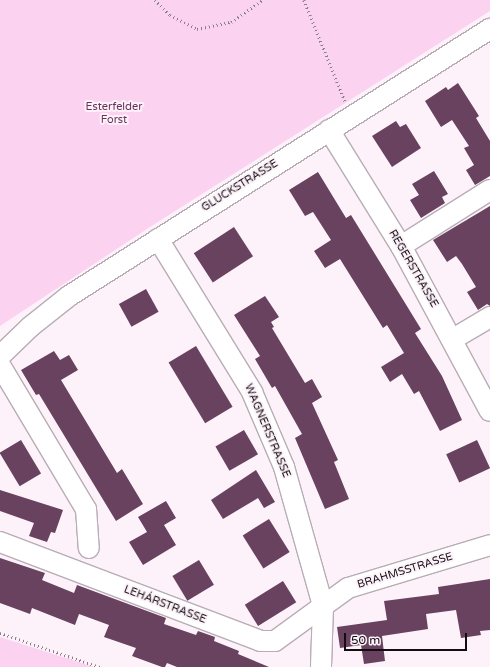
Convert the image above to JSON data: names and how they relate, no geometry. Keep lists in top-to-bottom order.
{
  "streets": {
    "street": [
      "GLUCKSTRASSE",
      "REGERSTRASSE",
      "WAGNERSTRASSE",
      "BRAHMSSTRASSE",
      "LEHÁRSTRASSE"
    ]
  },
  "crossings": [
    ["GLUCKSTRASSE", "REGERSTRASSE"],
    ["GLUCKSTRASSE", "WAGNERSTRASSE"],
    ["WAGNERSTRASSE", "BRAHMSSTRASSE"],
    ["WAGNERSTRASSE", "LEHÁRSTRASSE"],
    ["BRAHMSSTRASSE", "LEHÁRSTRASSE"]
  ],
  "parks": ["Esterfelder Forst"],
  "scale_bar": "50 m"
}
